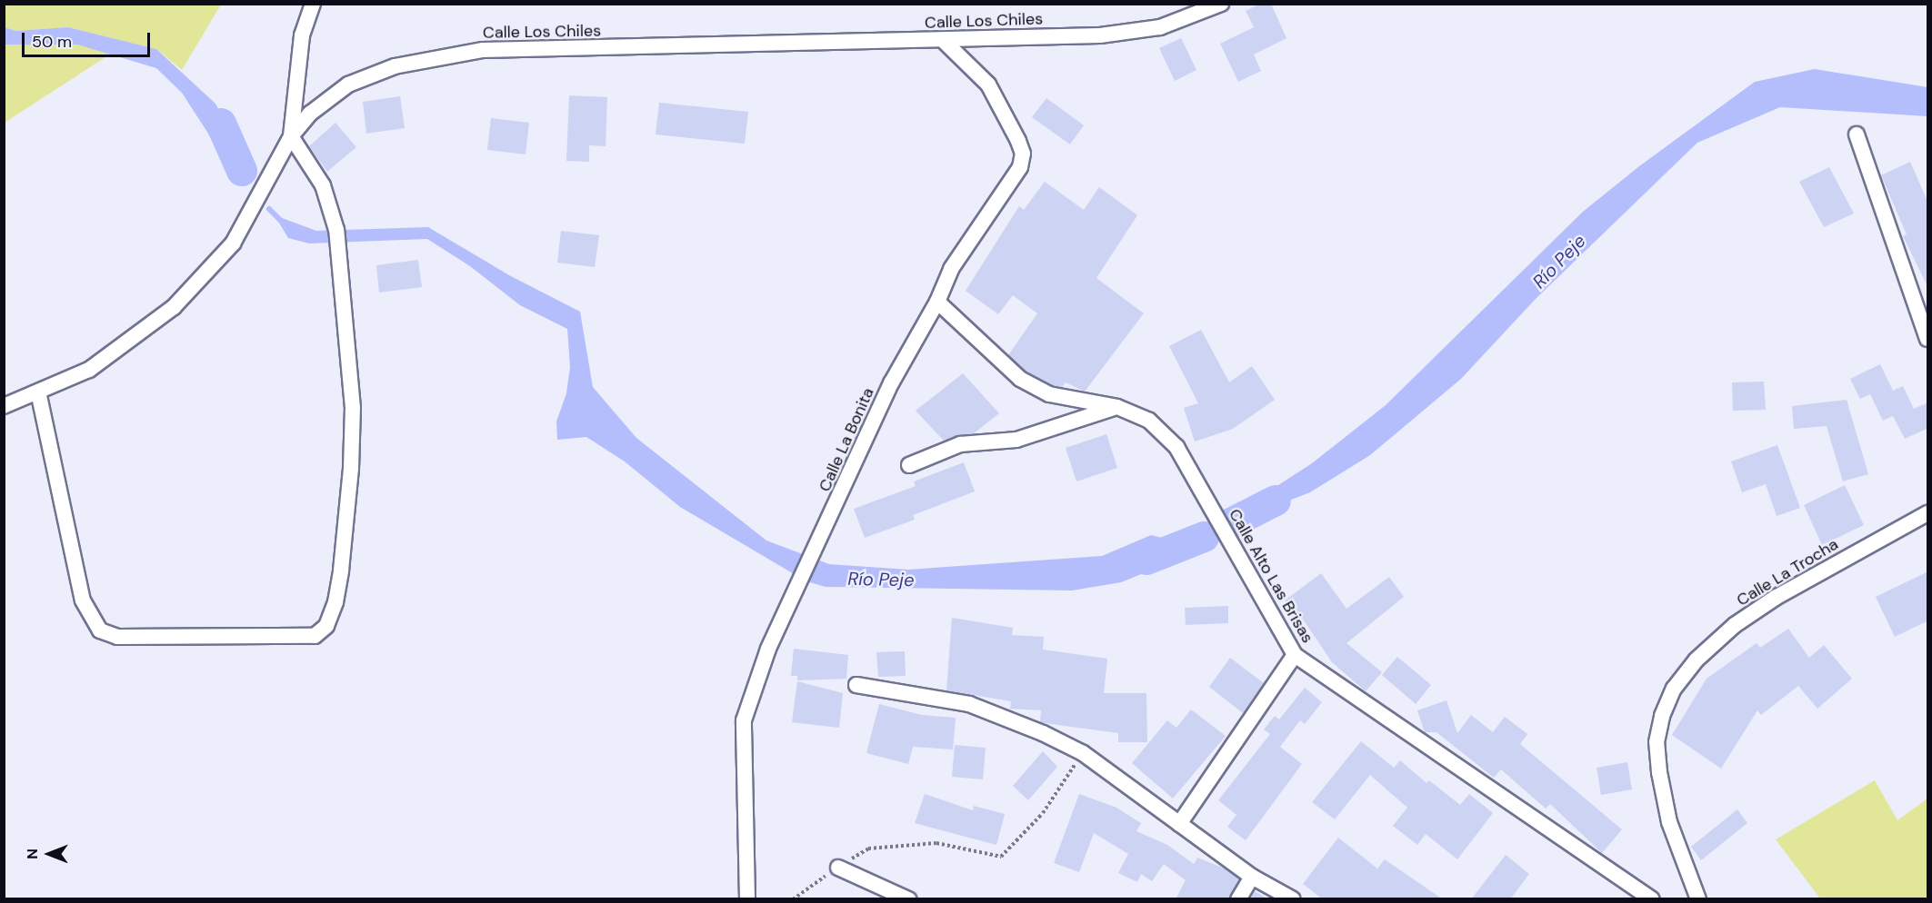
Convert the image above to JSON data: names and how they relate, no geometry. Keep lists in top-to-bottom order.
{
  "streets": {
    "street": [
      "Calle Los Chiles",
      "Calle La Bonita",
      "Calle La Trocha",
      "Calle Alto Las Brisas"
    ]
  },
  "crossings": [
    ["Calle Los Chiles", "Calle La Bonita"],
    ["Calle La Bonita", "Calle Alto Las Brisas"]
  ],
  "water": ["Río Peje"],
  "scale_bar": "50 m",
  "north": "left"
}
